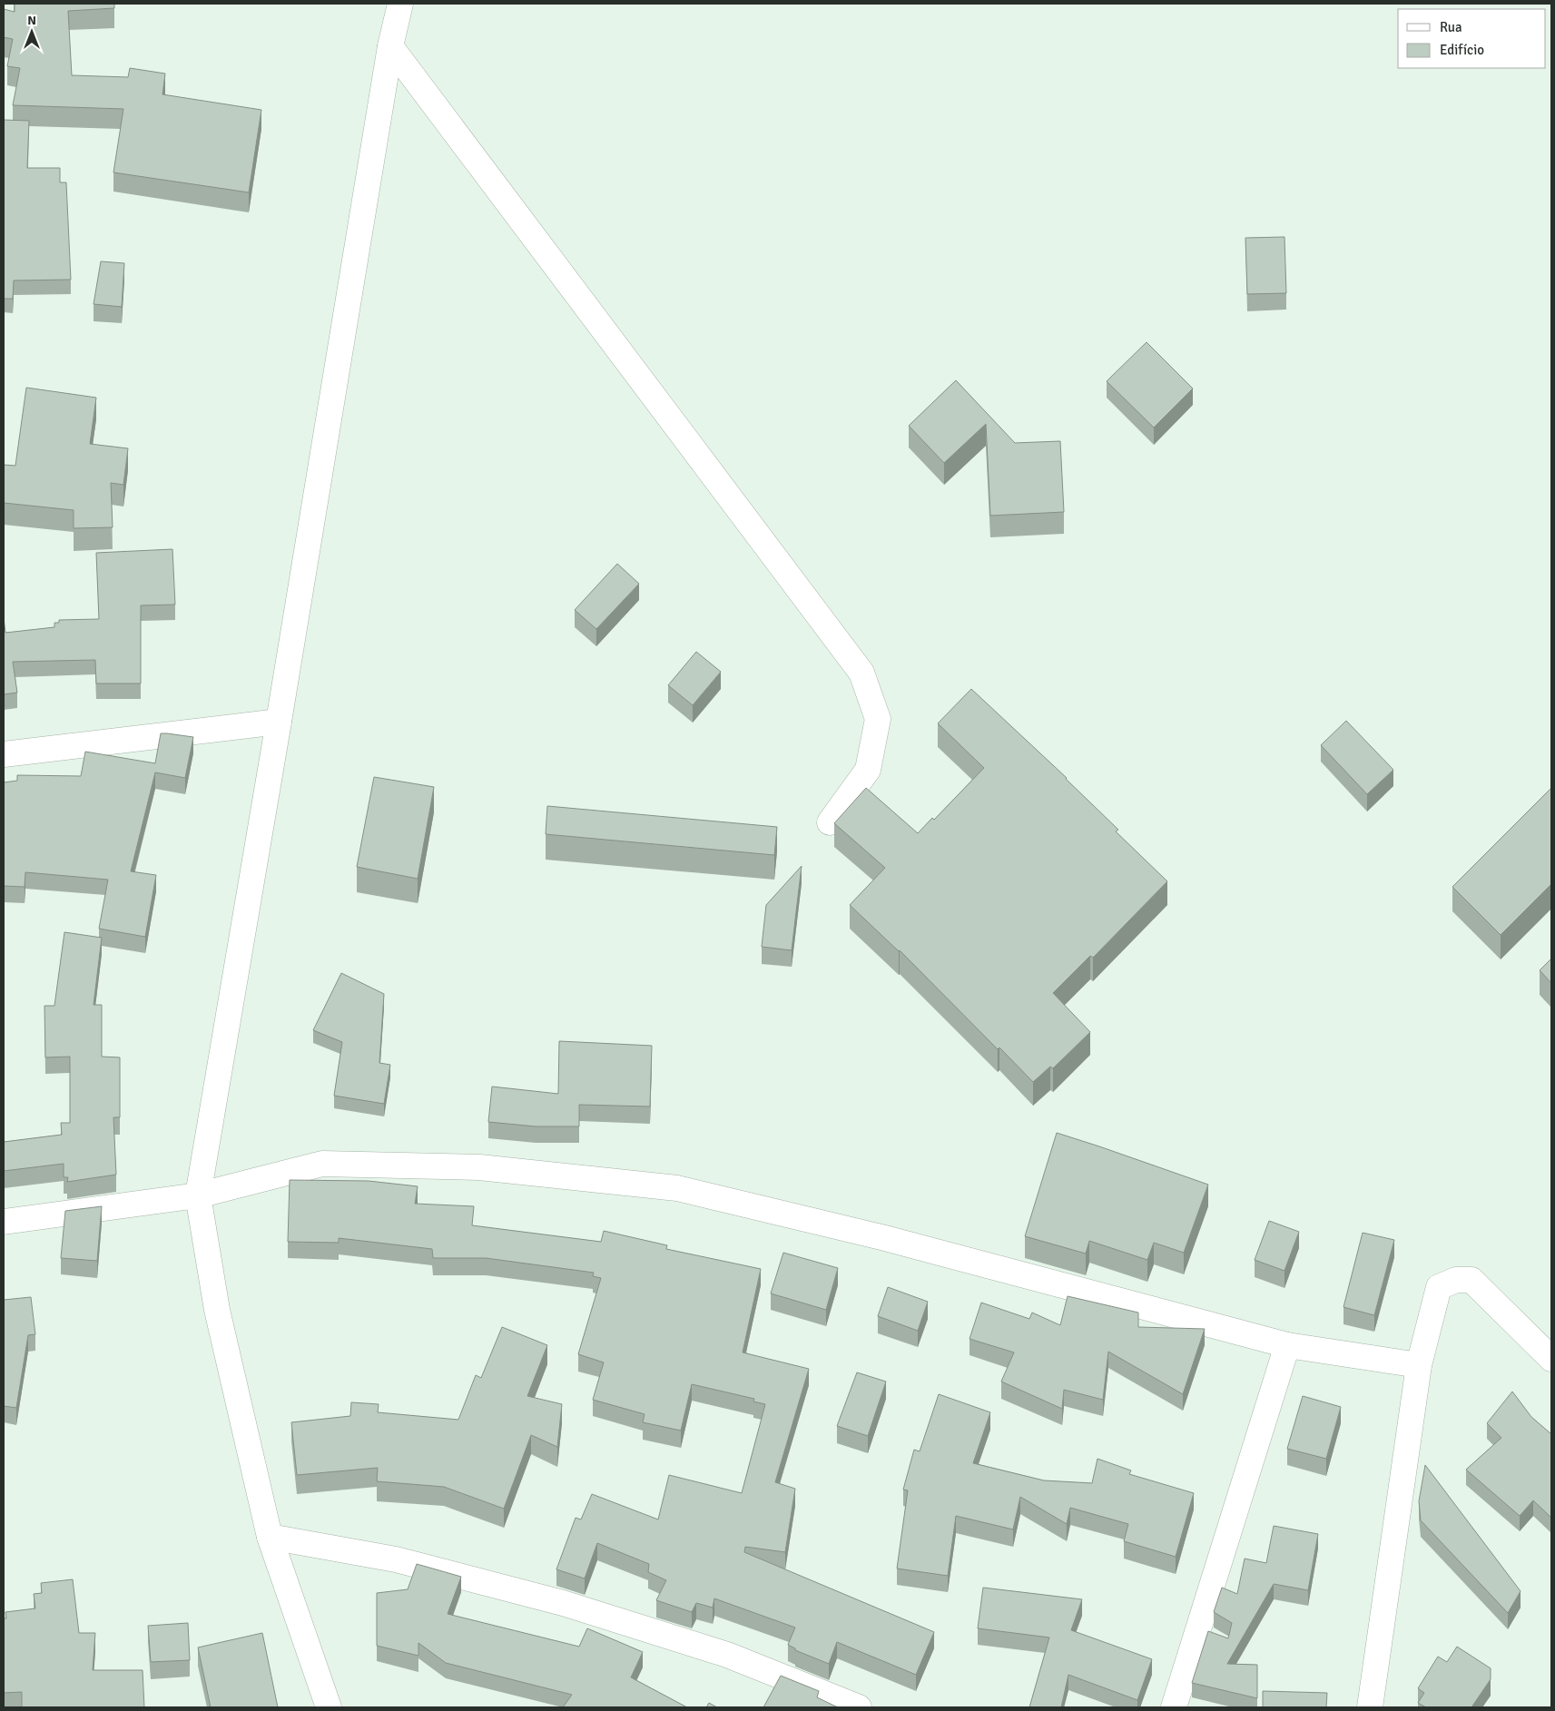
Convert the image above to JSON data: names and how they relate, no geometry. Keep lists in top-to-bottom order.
{
  "legend": ["Rua", "Edifício"],
  "north": "top"
}
